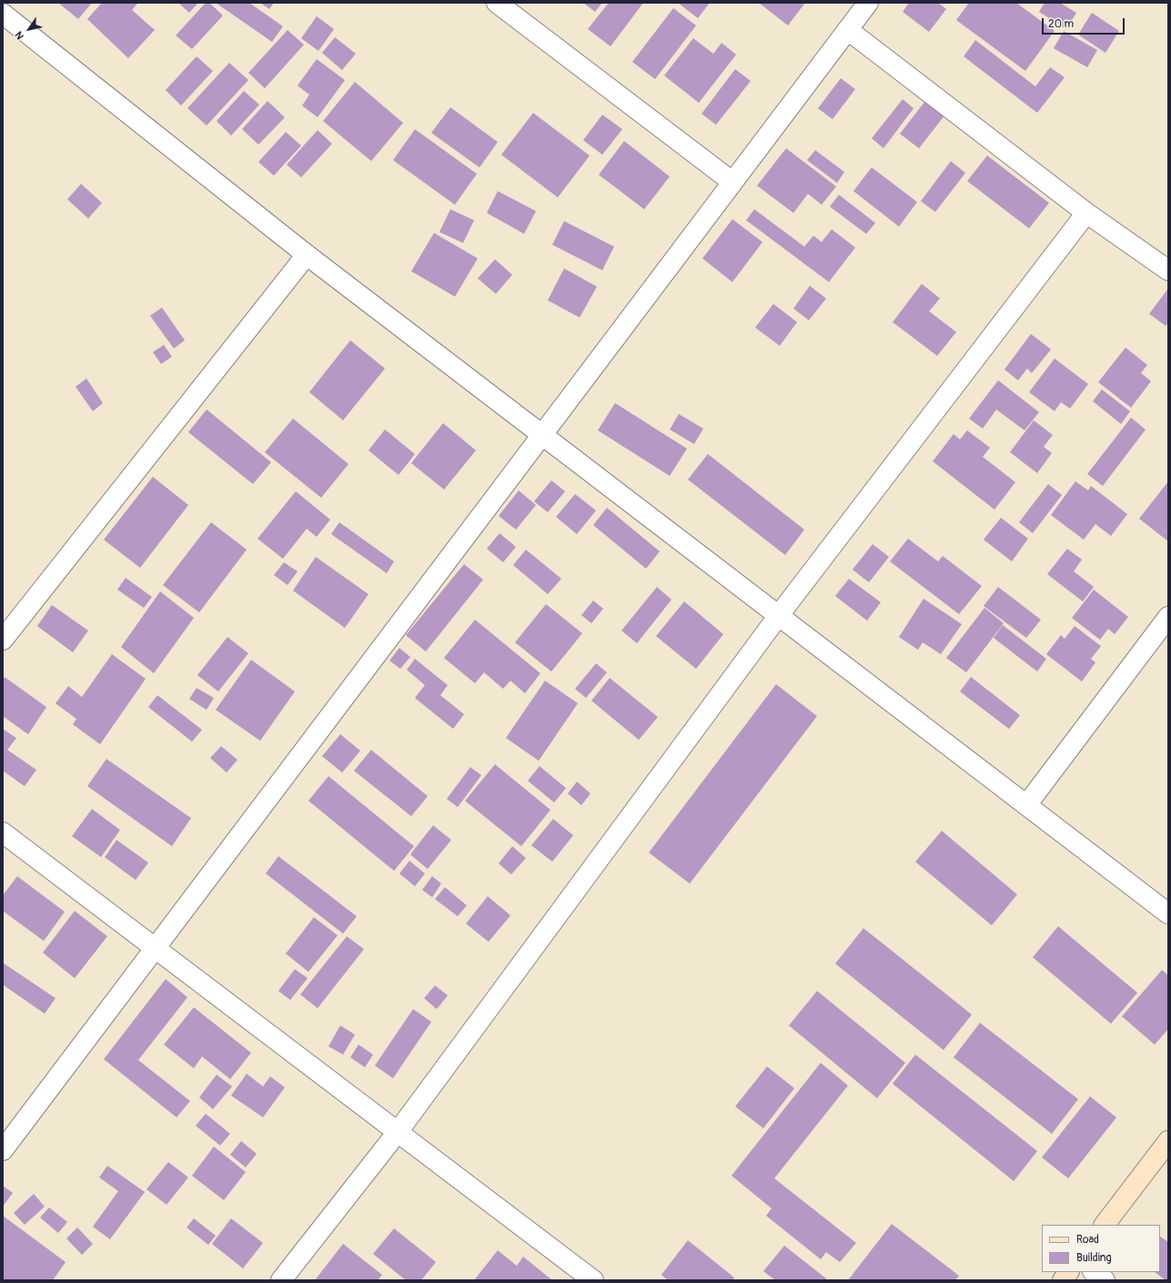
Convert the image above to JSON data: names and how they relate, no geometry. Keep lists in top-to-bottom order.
{
  "legend": ["Road", "Building"],
  "scale_bar": "20 m",
  "north": "bottom left"
}
